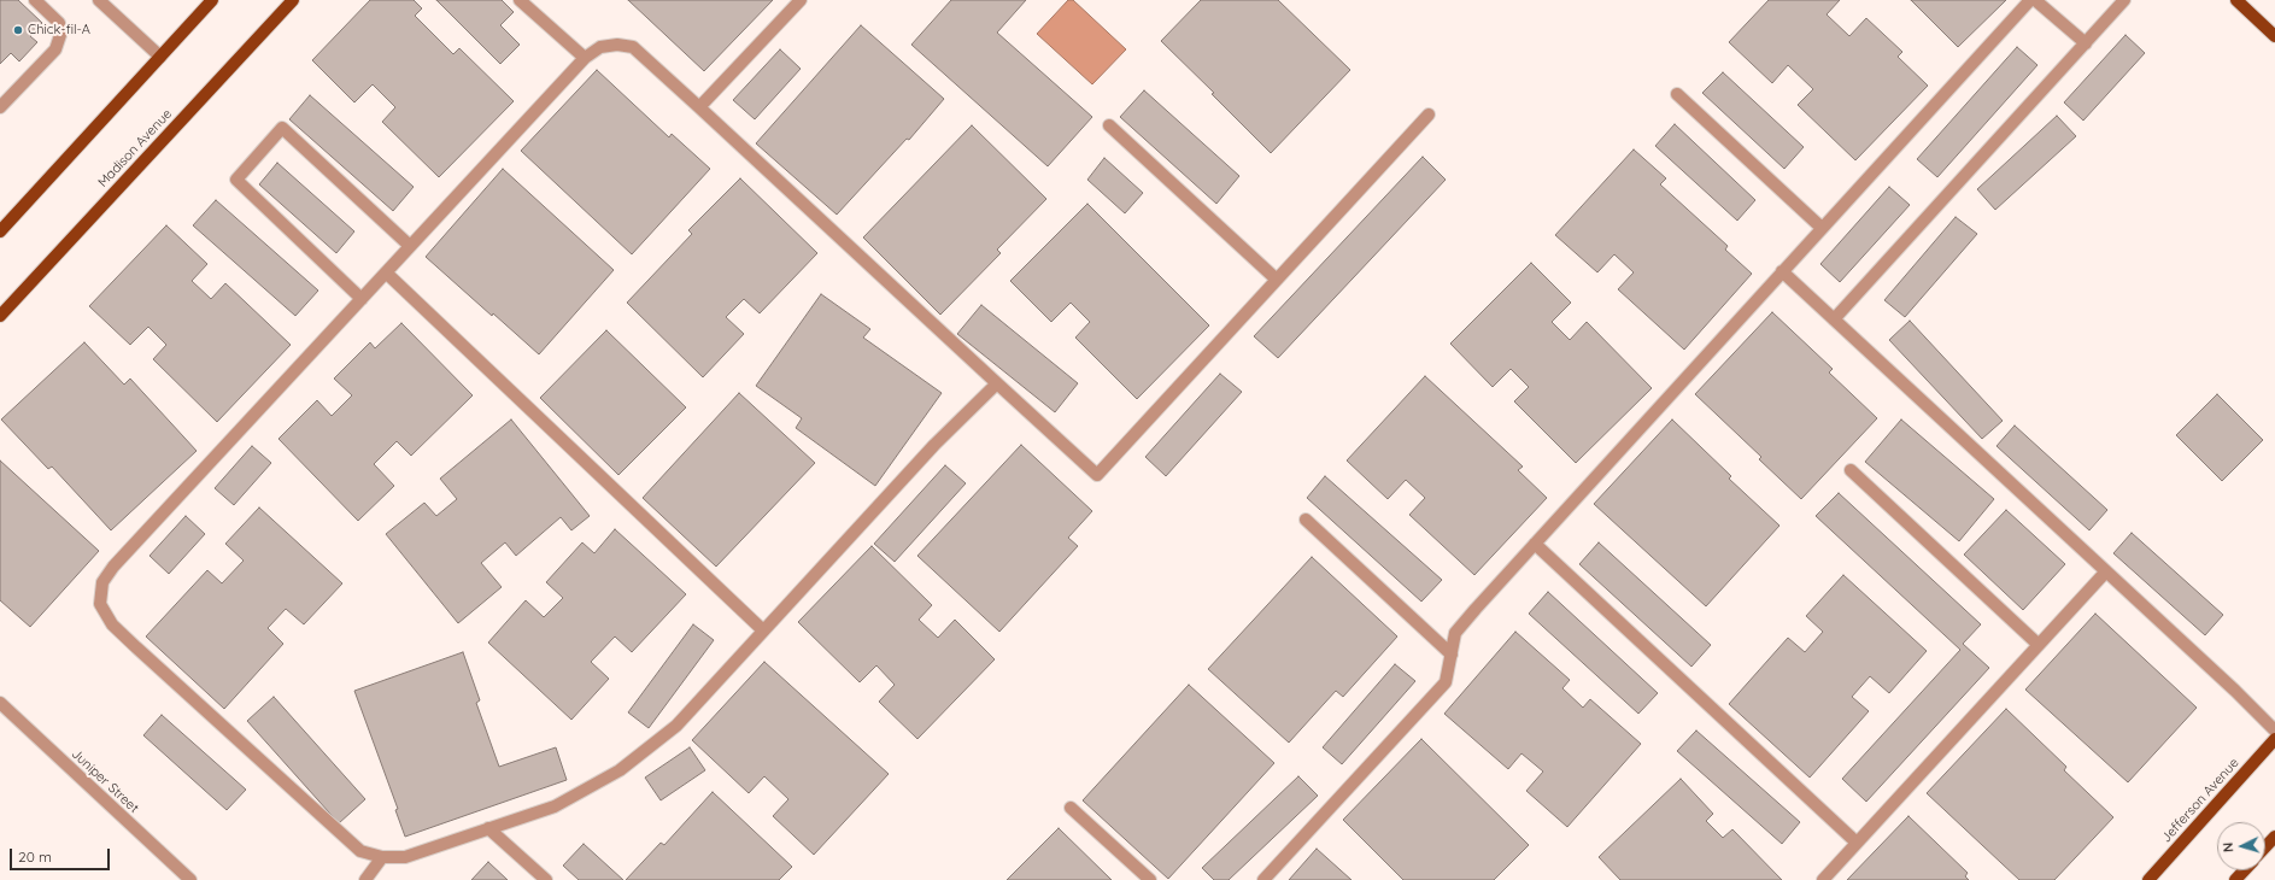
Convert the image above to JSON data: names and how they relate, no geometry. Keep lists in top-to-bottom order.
{
  "streets": {
    "main road": ["Madison Avenue", "Jefferson Avenue"],
    "street": ["Juniper Street"]
  },
  "places": ["Chick-fil-A"],
  "scale_bar": "20 m",
  "north": "left"
}
